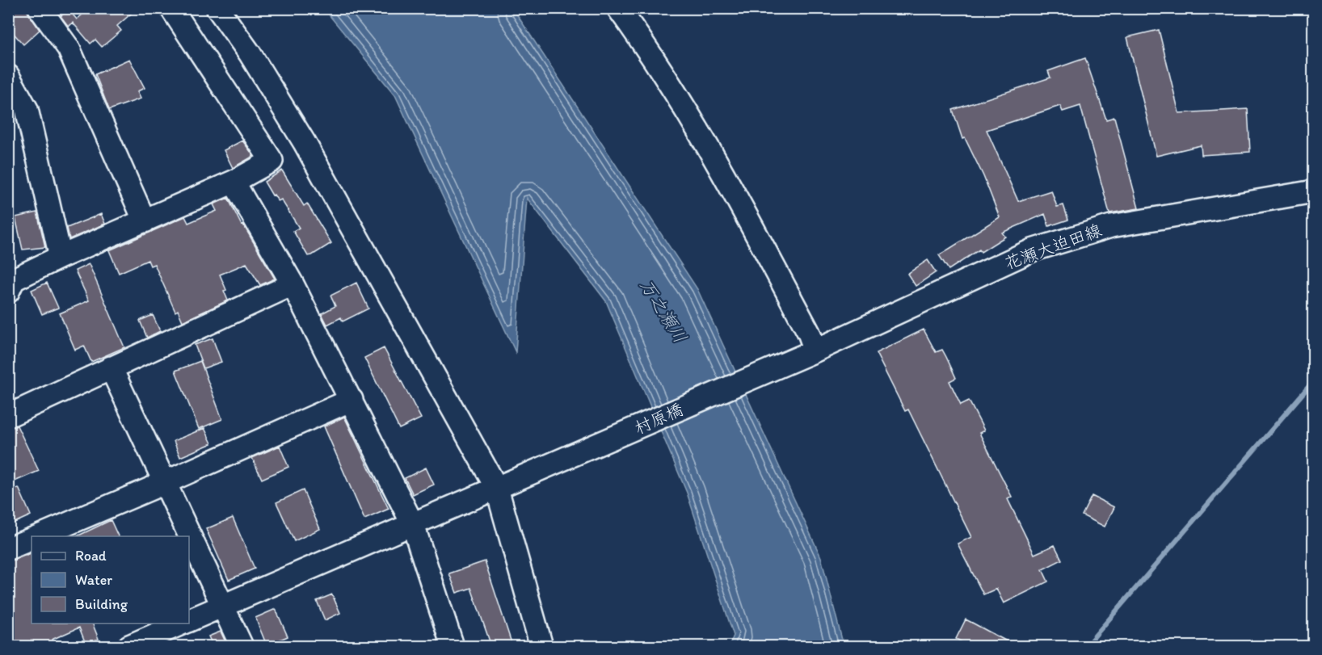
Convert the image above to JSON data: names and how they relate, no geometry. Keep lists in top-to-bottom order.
{
  "streets": {
    "street": ["花瀬大迫田線", "村原橋"]
  },
  "crossings": [
    ["花瀬大迫田線", "村原橋"]
  ],
  "water": ["万之瀬川"],
  "legend": ["Road", "Water", "Building"]
}
